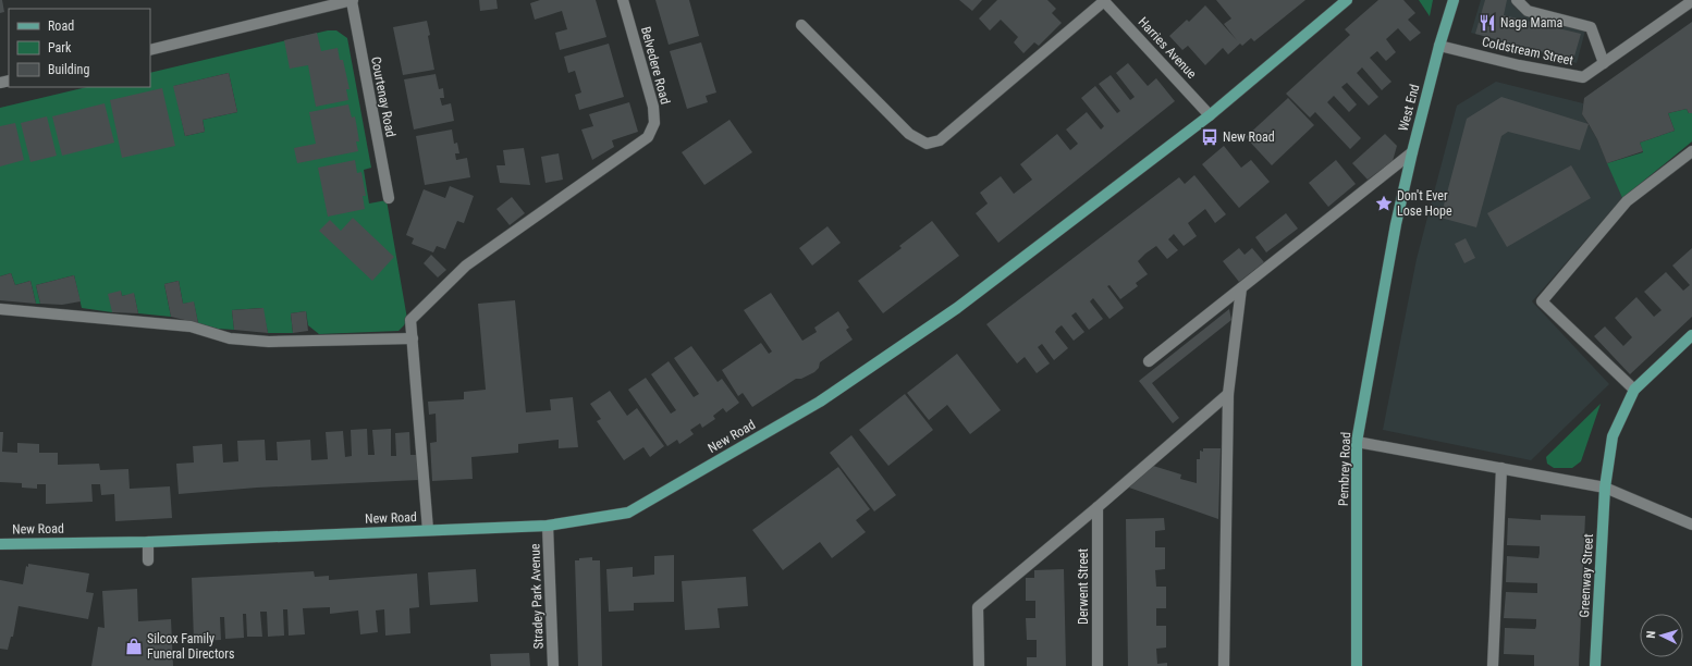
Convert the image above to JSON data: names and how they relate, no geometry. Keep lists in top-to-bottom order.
{
  "streets": {
    "main road": [
      "West End",
      "New Road",
      "Pembrey Road",
      "Greenway Street"
    ],
    "street": [
      "Harries Avenue",
      "Coldstream Street",
      "Belvedere Road",
      "Courtenay Road",
      "Derwent Street",
      "Stradey Park Avenue"
    ]
  },
  "crossings": [
    ["Harries Avenue", "New Road"],
    ["Coldstream Street", "West End"],
    ["West End", "Pembrey Road"],
    ["New Road", "Stradey Park Avenue"]
  ],
  "places": {
    "restaurant": ["Naga Mama"],
    "bus stop": ["New Road"],
    "place": ["Don't Ever Lose Hope"],
    "shop": ["Silcox Family Funeral Directors"]
  },
  "legend": ["Road", "Park", "Building"],
  "north": "left"
}
